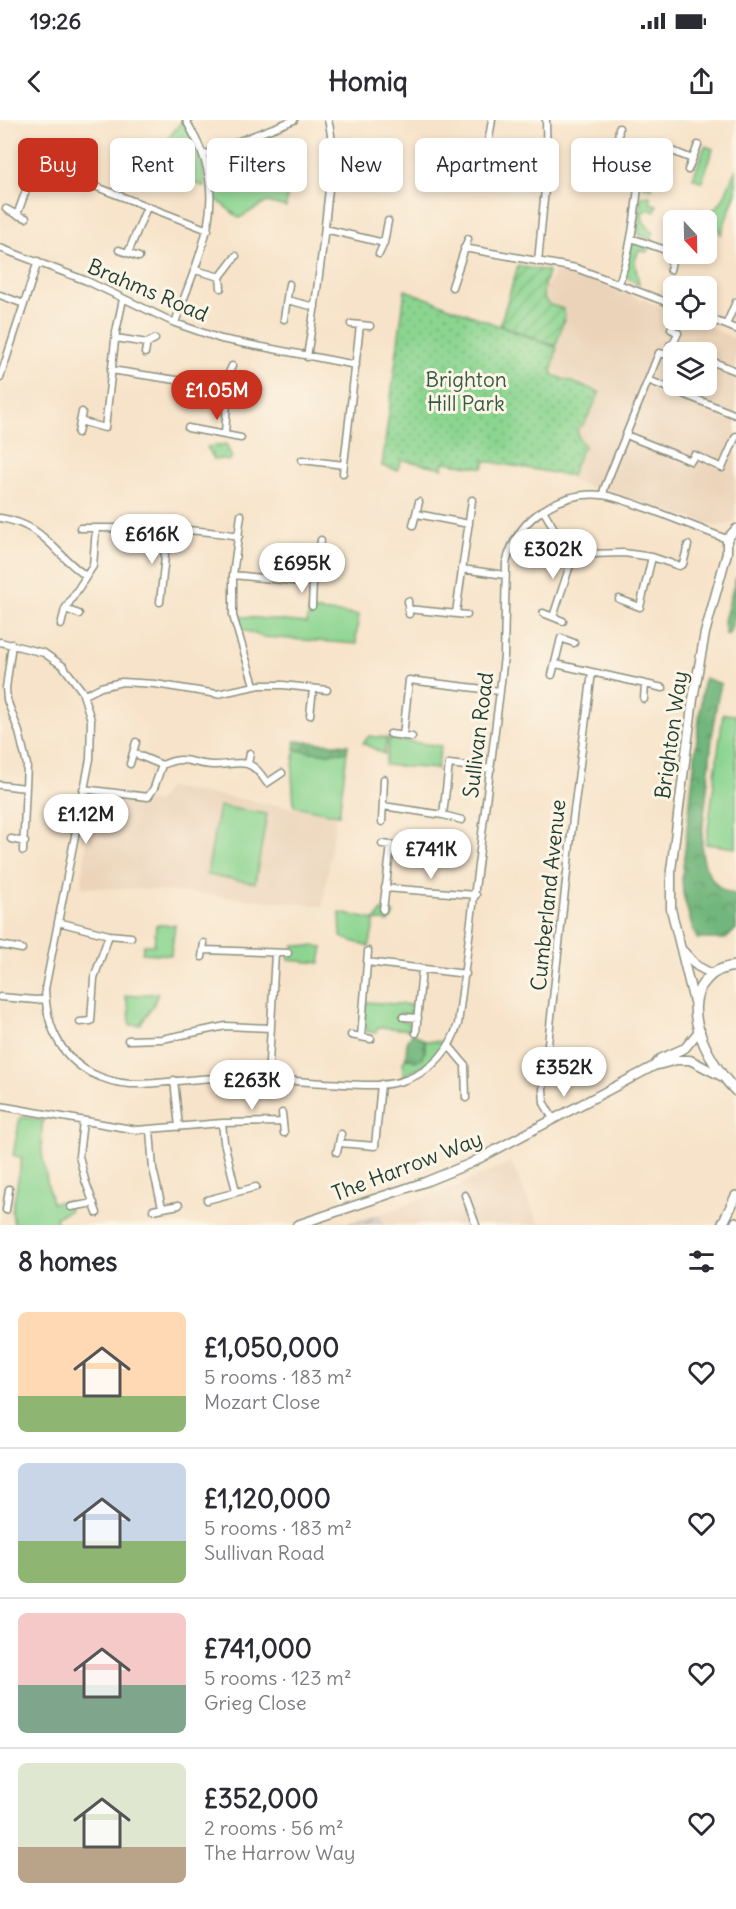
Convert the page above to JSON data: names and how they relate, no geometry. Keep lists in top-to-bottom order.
{
  "streets": {
    "street": [
      "Brahms Road",
      "Sullivan Road",
      "Brighton Way",
      "Cumberland Avenue",
      "The Harrow Way"
    ]
  },
  "crossings": [
    ["Sullivan Road", "Brighton Way"],
    ["Cumberland Avenue", "The Harrow Way"]
  ],
  "parks": ["Brighton Hill Park"],
  "north": "bottom",
  "page": {
    "status": "19:26",
    "header": "Homiq",
    "chip": [
      "Buy",
      "Rent",
      "Filters",
      "New",
      "Apartment",
      "House"
    ],
    "price": [
      "£1.05M",
      "£616K",
      "£302K",
      "£695K",
      "£1.12M",
      "£741K",
      "£352K",
      "£263K"
    ],
    "heading": "8 homes",
    "list": [
      {
        "name": "£1,050,000",
        "note": "5 rooms · 183 m² · Mozart Close"
      },
      {
        "name": "£1,120,000",
        "note": "5 rooms · 183 m² · Sullivan Road"
      },
      {
        "name": "£741,000",
        "note": "5 rooms · 123 m² · Grieg Close"
      },
      {
        "name": "£352,000",
        "note": "2 rooms · 56 m² · The Harrow Way"
      }
    ]
  }
}
